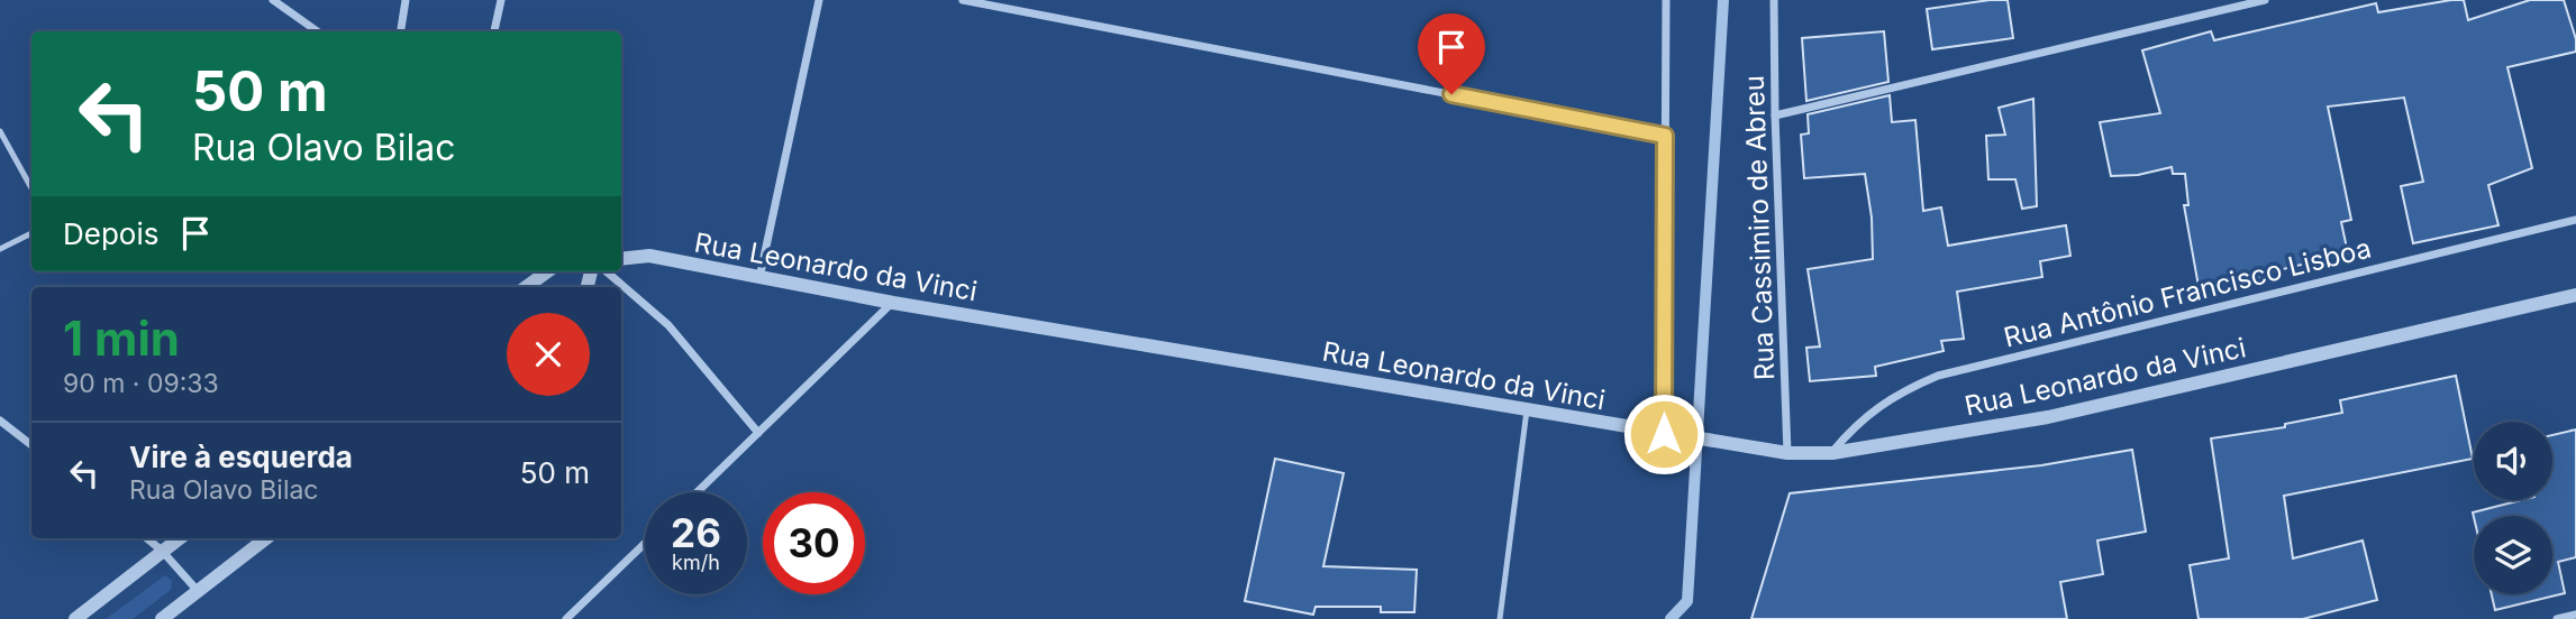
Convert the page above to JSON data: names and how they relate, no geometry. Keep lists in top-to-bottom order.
{
  "streets": {
    "street": ["Rua Cassimiro de Abreu", "Rua Leonardo da Vinci", "Rua Antônio Francisco Lisboa"]
  },
  "crossings": [
    ["Rua Cassimiro de Abreu", "Rua Leonardo da Vinci"],
    ["Rua Leonardo da Vinci", "Rua Antônio Francisco Lisboa"]
  ],
  "page": {
    "turn": ["50 m", "Rua Olavo Bilac"],
    "then": "Depois",
    "heading": ["1 min", "90 m · 09:33"],
    "list": [
      {
        "name": "Vire à esquerda",
        "note": "Rua Olavo Bilac",
        "value": "50 m"
      }
    ],
    "speed": "26 km/h",
    "limit": "30"
  }
}
